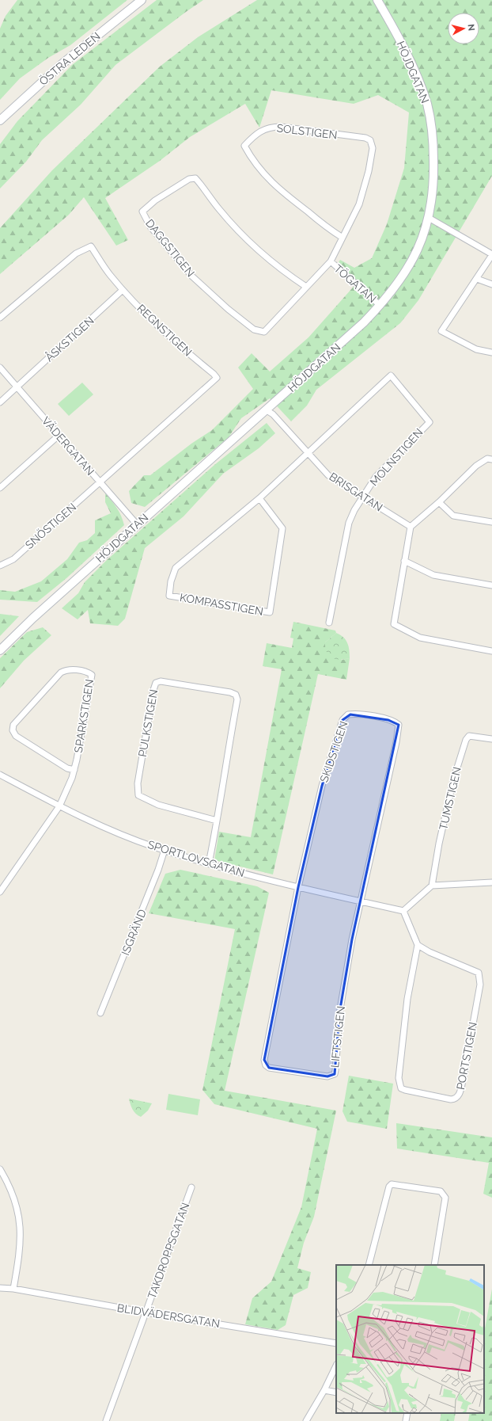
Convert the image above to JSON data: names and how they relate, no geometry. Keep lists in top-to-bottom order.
{
  "streets": {
    "street": [
      "ÖSTRA LEDEN",
      "HÖJDGATAN",
      "SOLSTIGEN",
      "DAGGSTIGEN",
      "TÖGATAN",
      "REGNSTIGEN",
      "ÅSKSTIGEN",
      "VÄDERGATAN",
      "MOLNSTIGEN",
      "BRISGATAN",
      "SNÖSTIGEN",
      "KOMPASSTIGEN",
      "SPARKSTIGEN",
      "PULKSTIGEN",
      "SKIDSTIGEN",
      "TUMSTIGEN",
      "SPORTLOVSGATAN",
      "ISGRÄND",
      "LIFTSTIGEN",
      "PORTSTIGEN",
      "TAKDROPPSGATAN",
      "BLIDVÄDERSGATAN"
    ]
  },
  "crossings": [
    ["HÖJDGATAN", "TÖGATAN"],
    ["HÖJDGATAN", "VÄDERGATAN"],
    ["HÖJDGATAN", "BRISGATAN"],
    ["SOLSTIGEN", "DAGGSTIGEN"],
    ["SOLSTIGEN", "TÖGATAN"],
    ["DAGGSTIGEN", "TÖGATAN"],
    ["REGNSTIGEN", "ÅSKSTIGEN"],
    ["REGNSTIGEN", "VÄDERGATAN"],
    ["REGNSTIGEN", "SNÖSTIGEN"],
    ["ÅSKSTIGEN", "VÄDERGATAN"],
    ["VÄDERGATAN", "SNÖSTIGEN"],
    ["MOLNSTIGEN", "BRISGATAN"],
    ["MOLNSTIGEN", "KOMPASSTIGEN"],
    ["BRISGATAN", "KOMPASSTIGEN"],
    ["SPARKSTIGEN", "SPORTLOVSGATAN"],
    ["PULKSTIGEN", "SPORTLOVSGATAN"],
    ["SKIDSTIGEN", "SPORTLOVSGATAN"],
    ["SKIDSTIGEN", "LIFTSTIGEN"],
    ["SPORTLOVSGATAN", "ISGRÄND"],
    ["SPORTLOVSGATAN", "LIFTSTIGEN"],
    ["TAKDROPPSGATAN", "BLIDVÄDERSGATAN"]
  ],
  "north": "right"
}
